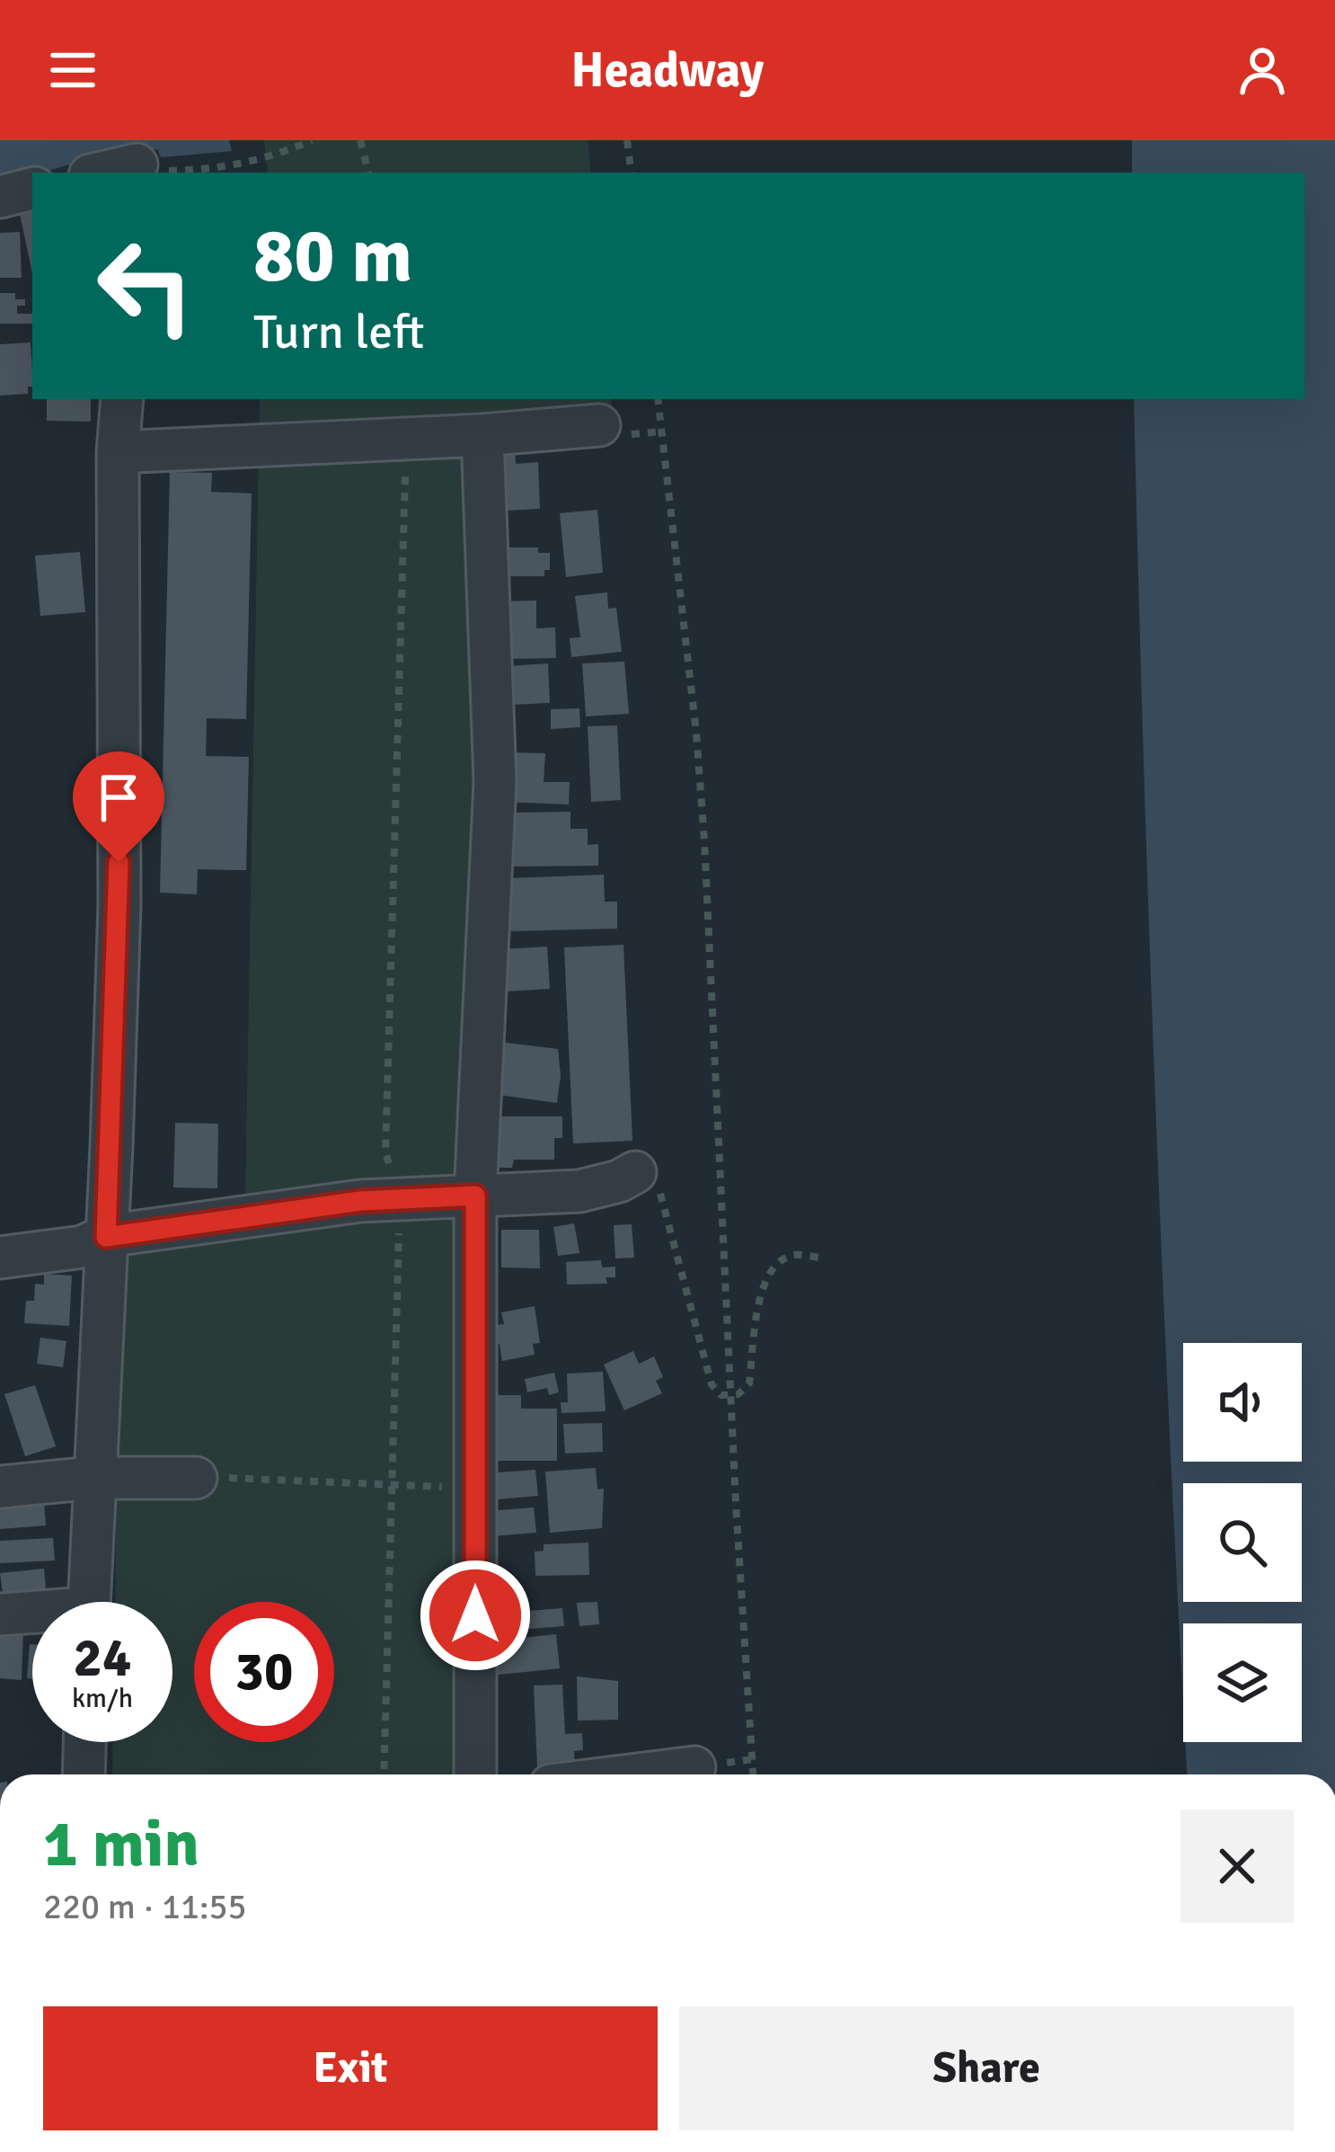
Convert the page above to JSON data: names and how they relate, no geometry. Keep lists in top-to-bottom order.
{
  "page": {
    "header": "Headway",
    "turn": ["80 m", "Turn left"],
    "speed": "24 km/h",
    "limit": "30",
    "heading": ["1 min", "220 m · 11:55"],
    "buttons": ["Exit", "Share"]
  }
}
